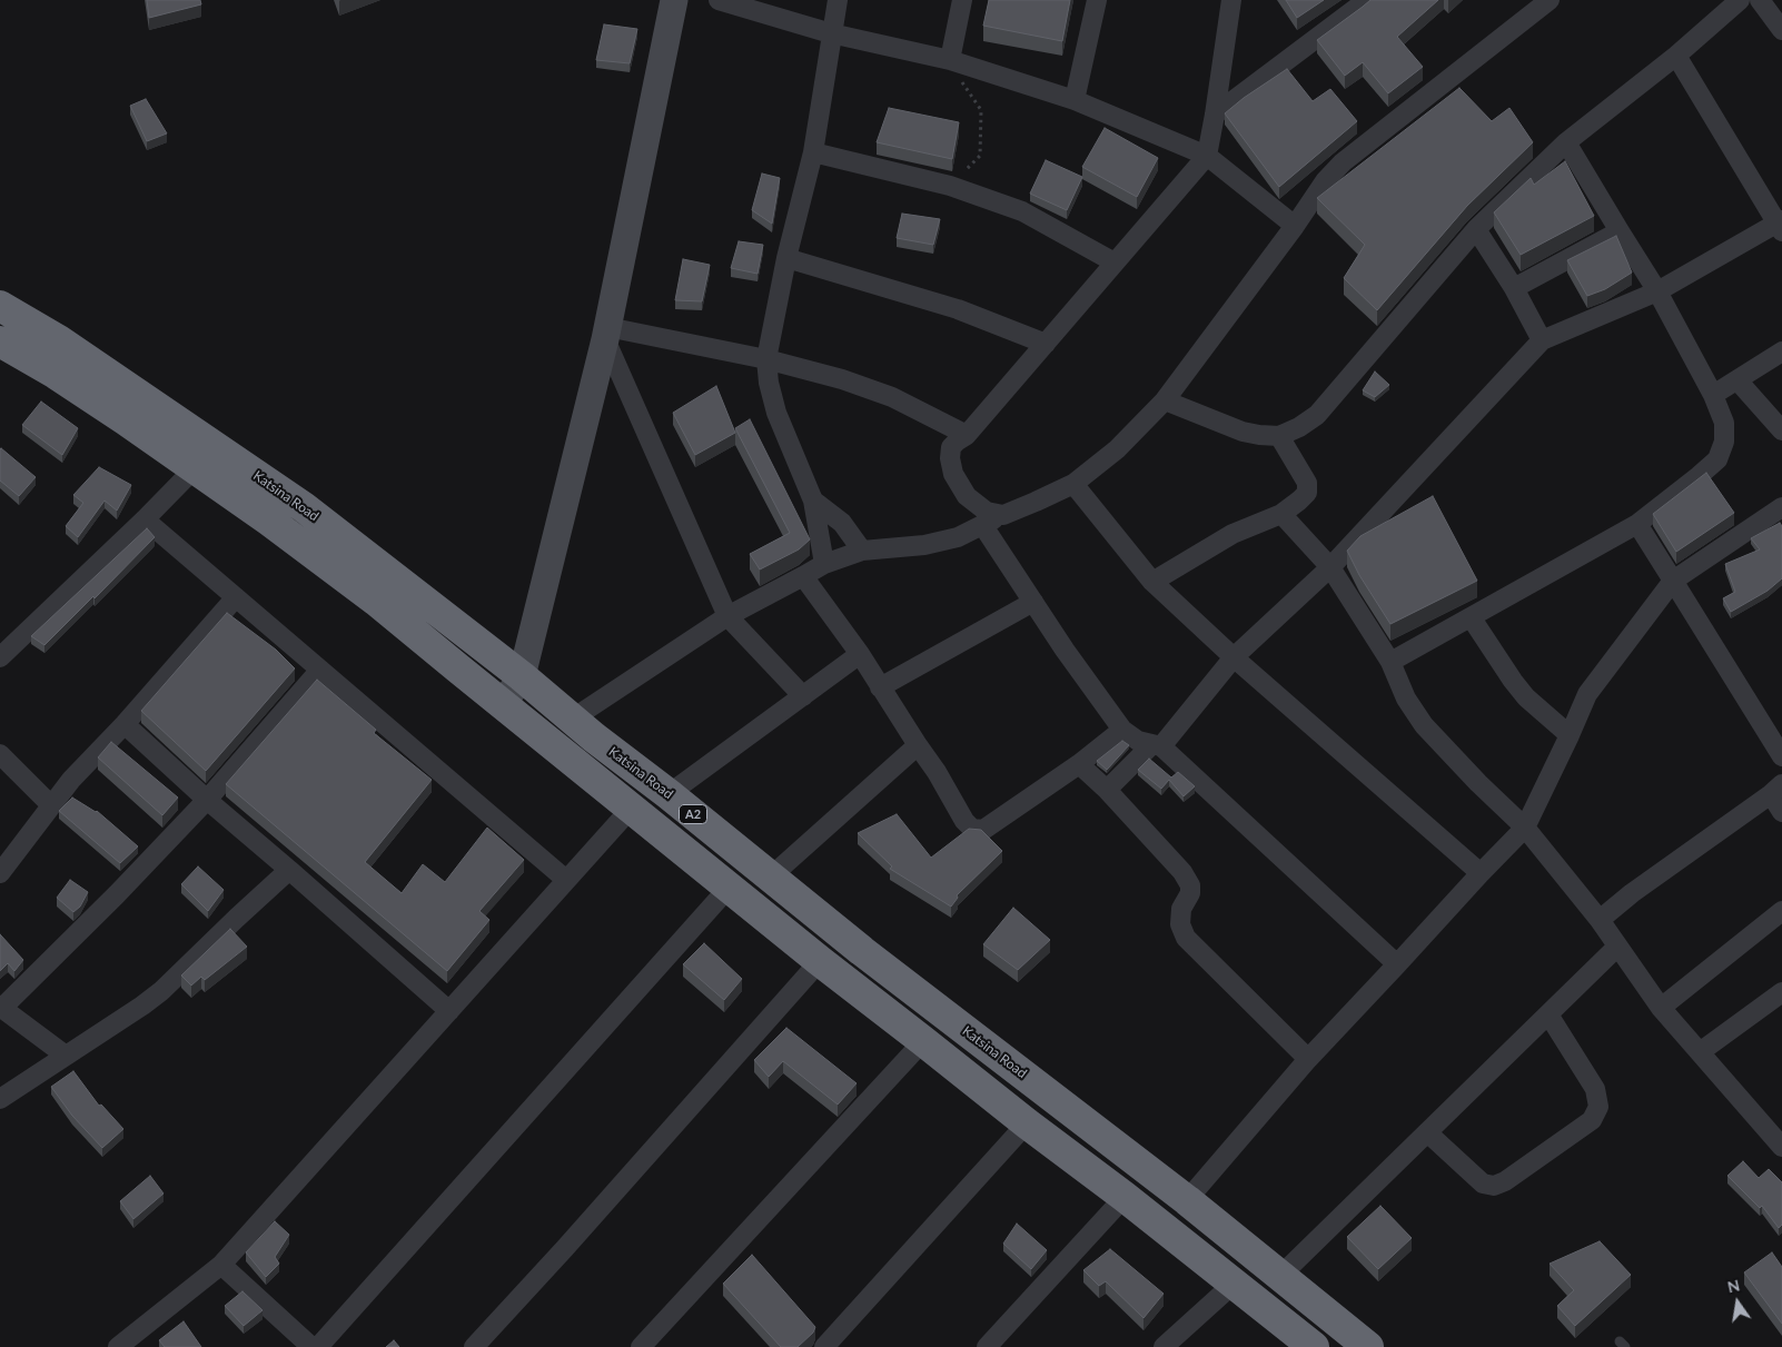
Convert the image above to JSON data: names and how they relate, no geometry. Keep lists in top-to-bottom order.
{
  "streets": {
    "highway": ["Katsina Road", "A2"]
  },
  "north": "top"
}
